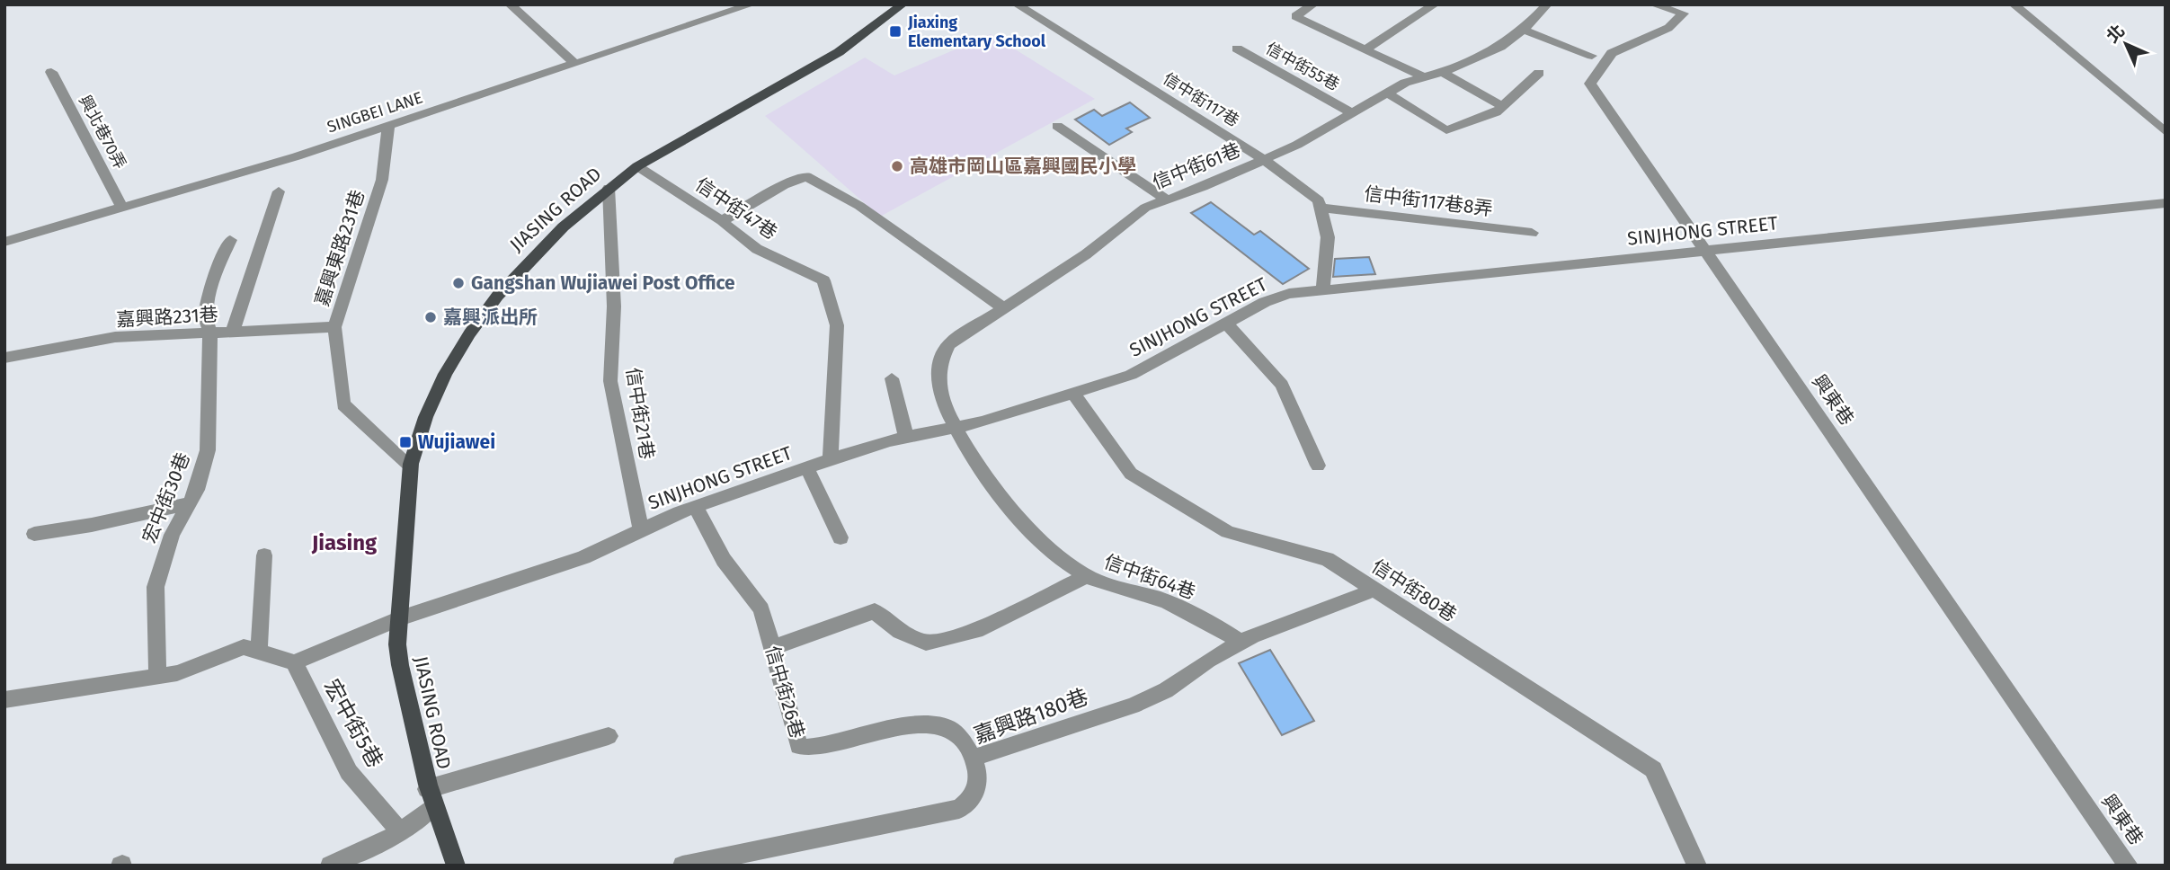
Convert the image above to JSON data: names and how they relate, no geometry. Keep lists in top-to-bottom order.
{
  "streets": {
    "main road": ["JIASING ROAD"],
    "street": [
      "信中街55巷",
      "信中街117巷",
      "SINGBEI LANE",
      "興北巷70弄",
      "信中街61巷",
      "信中街117巷8弄",
      "信中街47巷",
      "SINJHONG STREET",
      "嘉興東路231巷",
      "嘉興路231巷",
      "興東巷",
      "信中街21巷",
      "宏中街30巷",
      "信中街64巷",
      "信中街80巷",
      "信中街26巷",
      "嘉興路180巷",
      "宏中街5巷"
    ]
  },
  "crossings": [
    ["信中街55巷", "信中街61巷"],
    ["信中街117巷", "信中街61巷"],
    ["信中街117巷", "信中街117巷8弄"],
    ["SINGBEI LANE", "興北巷70弄"],
    ["SINGBEI LANE", "嘉興東路231巷"],
    ["信中街61巷", "SINJHONG STREET"],
    ["信中街61巷", "信中街64巷"],
    ["信中街47巷", "JIASING ROAD"],
    ["信中街47巷", "SINJHONG STREET"],
    ["JIASING ROAD", "SINJHONG STREET"],
    ["JIASING ROAD", "嘉興東路231巷"],
    ["JIASING ROAD", "信中街21巷"],
    ["SINJHONG STREET", "興東巷"],
    ["SINJHONG STREET", "信中街21巷"],
    ["SINJHONG STREET", "信中街64巷"],
    ["SINJHONG STREET", "信中街80巷"],
    ["SINJHONG STREET", "信中街26巷"],
    ["SINJHONG STREET", "宏中街5巷"],
    ["嘉興東路231巷", "嘉興路231巷"],
    ["嘉興路231巷", "宏中街30巷"],
    ["信中街64巷", "嘉興路180巷"],
    ["信中街80巷", "嘉興路180巷"],
    ["信中街26巷", "嘉興路180巷"]
  ],
  "districts": ["Jiasing"],
  "places": {
    "transit": ["Jiaxing Elementary School", "Wujiawei"],
    "other": ["高雄市岡山區嘉興國民小學", "Gangshan Wujiawei Post Office", "嘉興派出所"]
  },
  "north": "top left"
}
